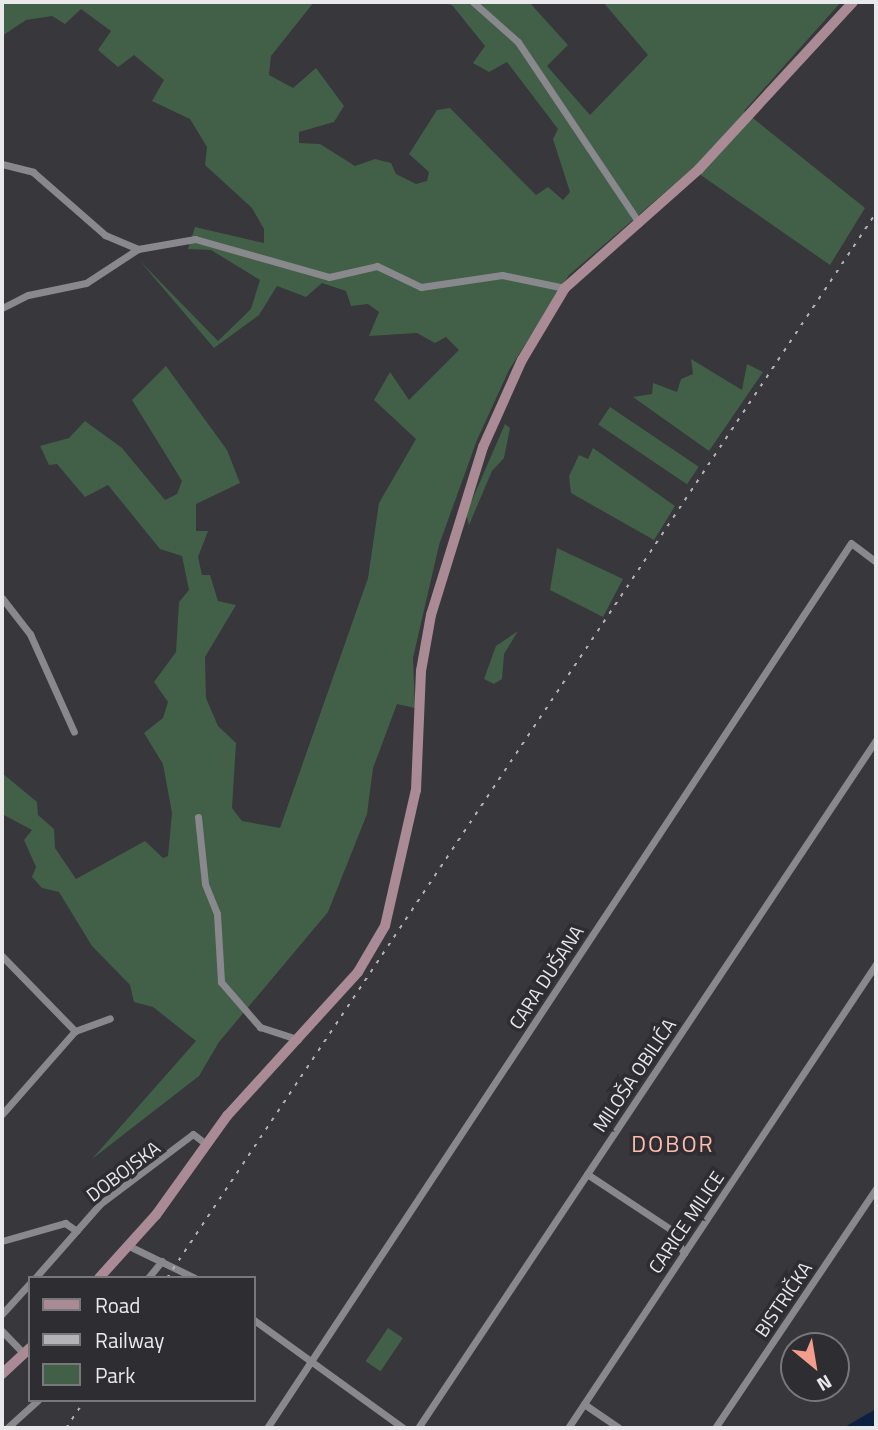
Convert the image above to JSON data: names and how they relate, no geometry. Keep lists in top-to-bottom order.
{
  "streets": {
    "street": [
      "CARA DUŠANA",
      "MILOŠA OBILIĆA",
      "DOBOJSKA",
      "CARICE MILICE",
      "BISTRIČKA"
    ]
  },
  "districts": ["DOBOR"],
  "legend": ["Road", "Railway", "Park"],
  "north": "bottom right"
}
